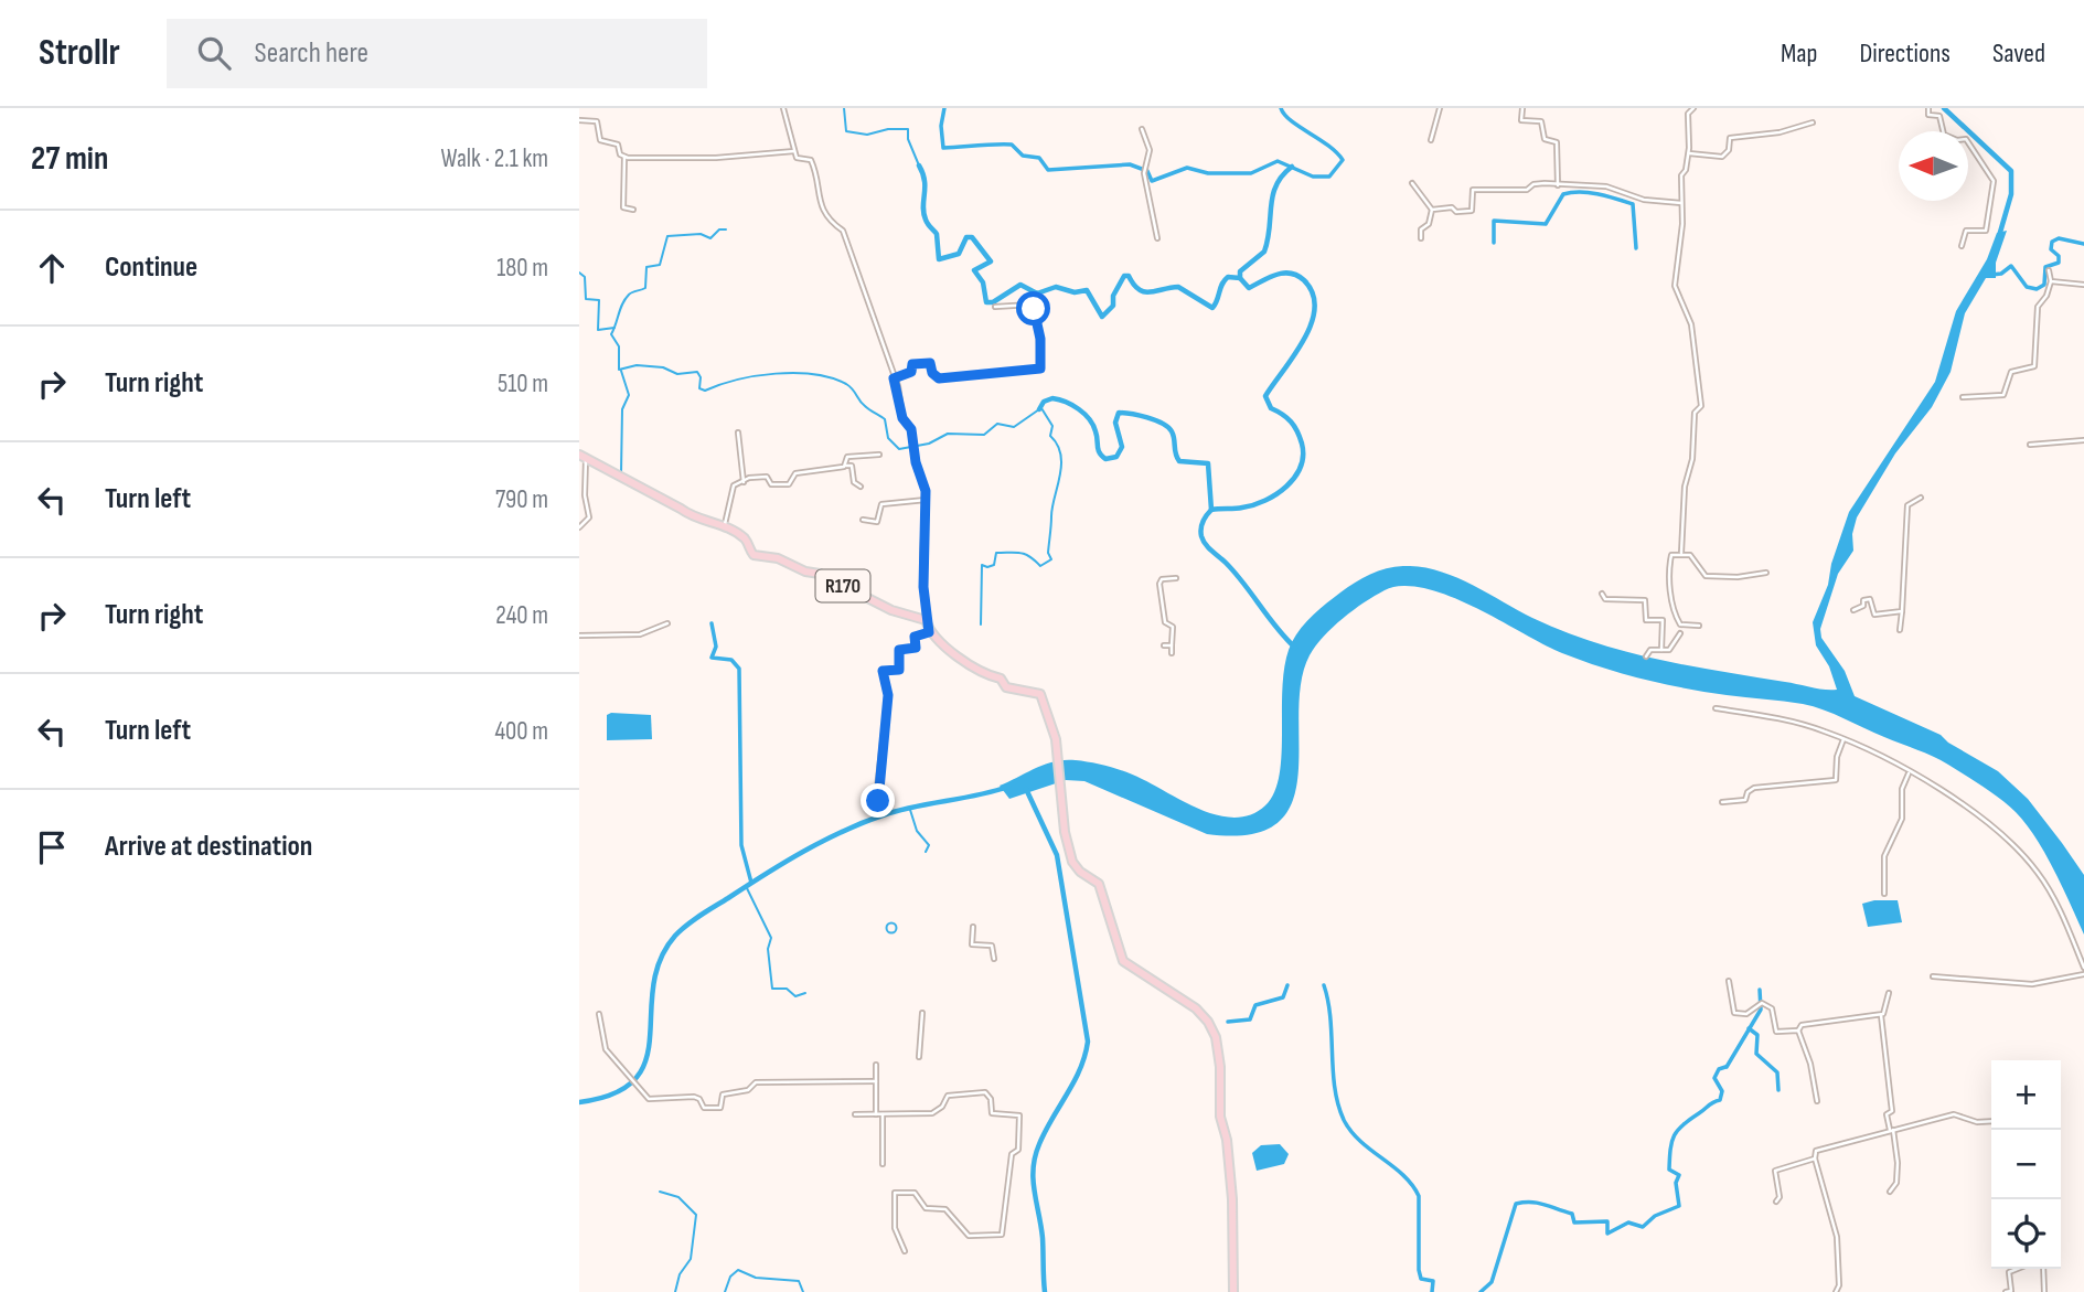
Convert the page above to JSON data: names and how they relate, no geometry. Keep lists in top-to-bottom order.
{
  "streets": {
    "main road": ["R170"]
  },
  "north": "left",
  "page": {
    "header": "Strollr",
    "search": "Search here",
    "nav": ["Map", "Directions", "Saved"],
    "heading": ["27 min", "Walk · 2.1 km"],
    "list": [
      ["Continue", "180 m"],
      ["Turn right", "510 m"],
      ["Turn left", "790 m"],
      ["Turn right", "240 m"],
      ["Turn left", "400 m"],
      "Arrive at destination"
    ],
    "map_buttons": ["+", "−"]
  }
}
